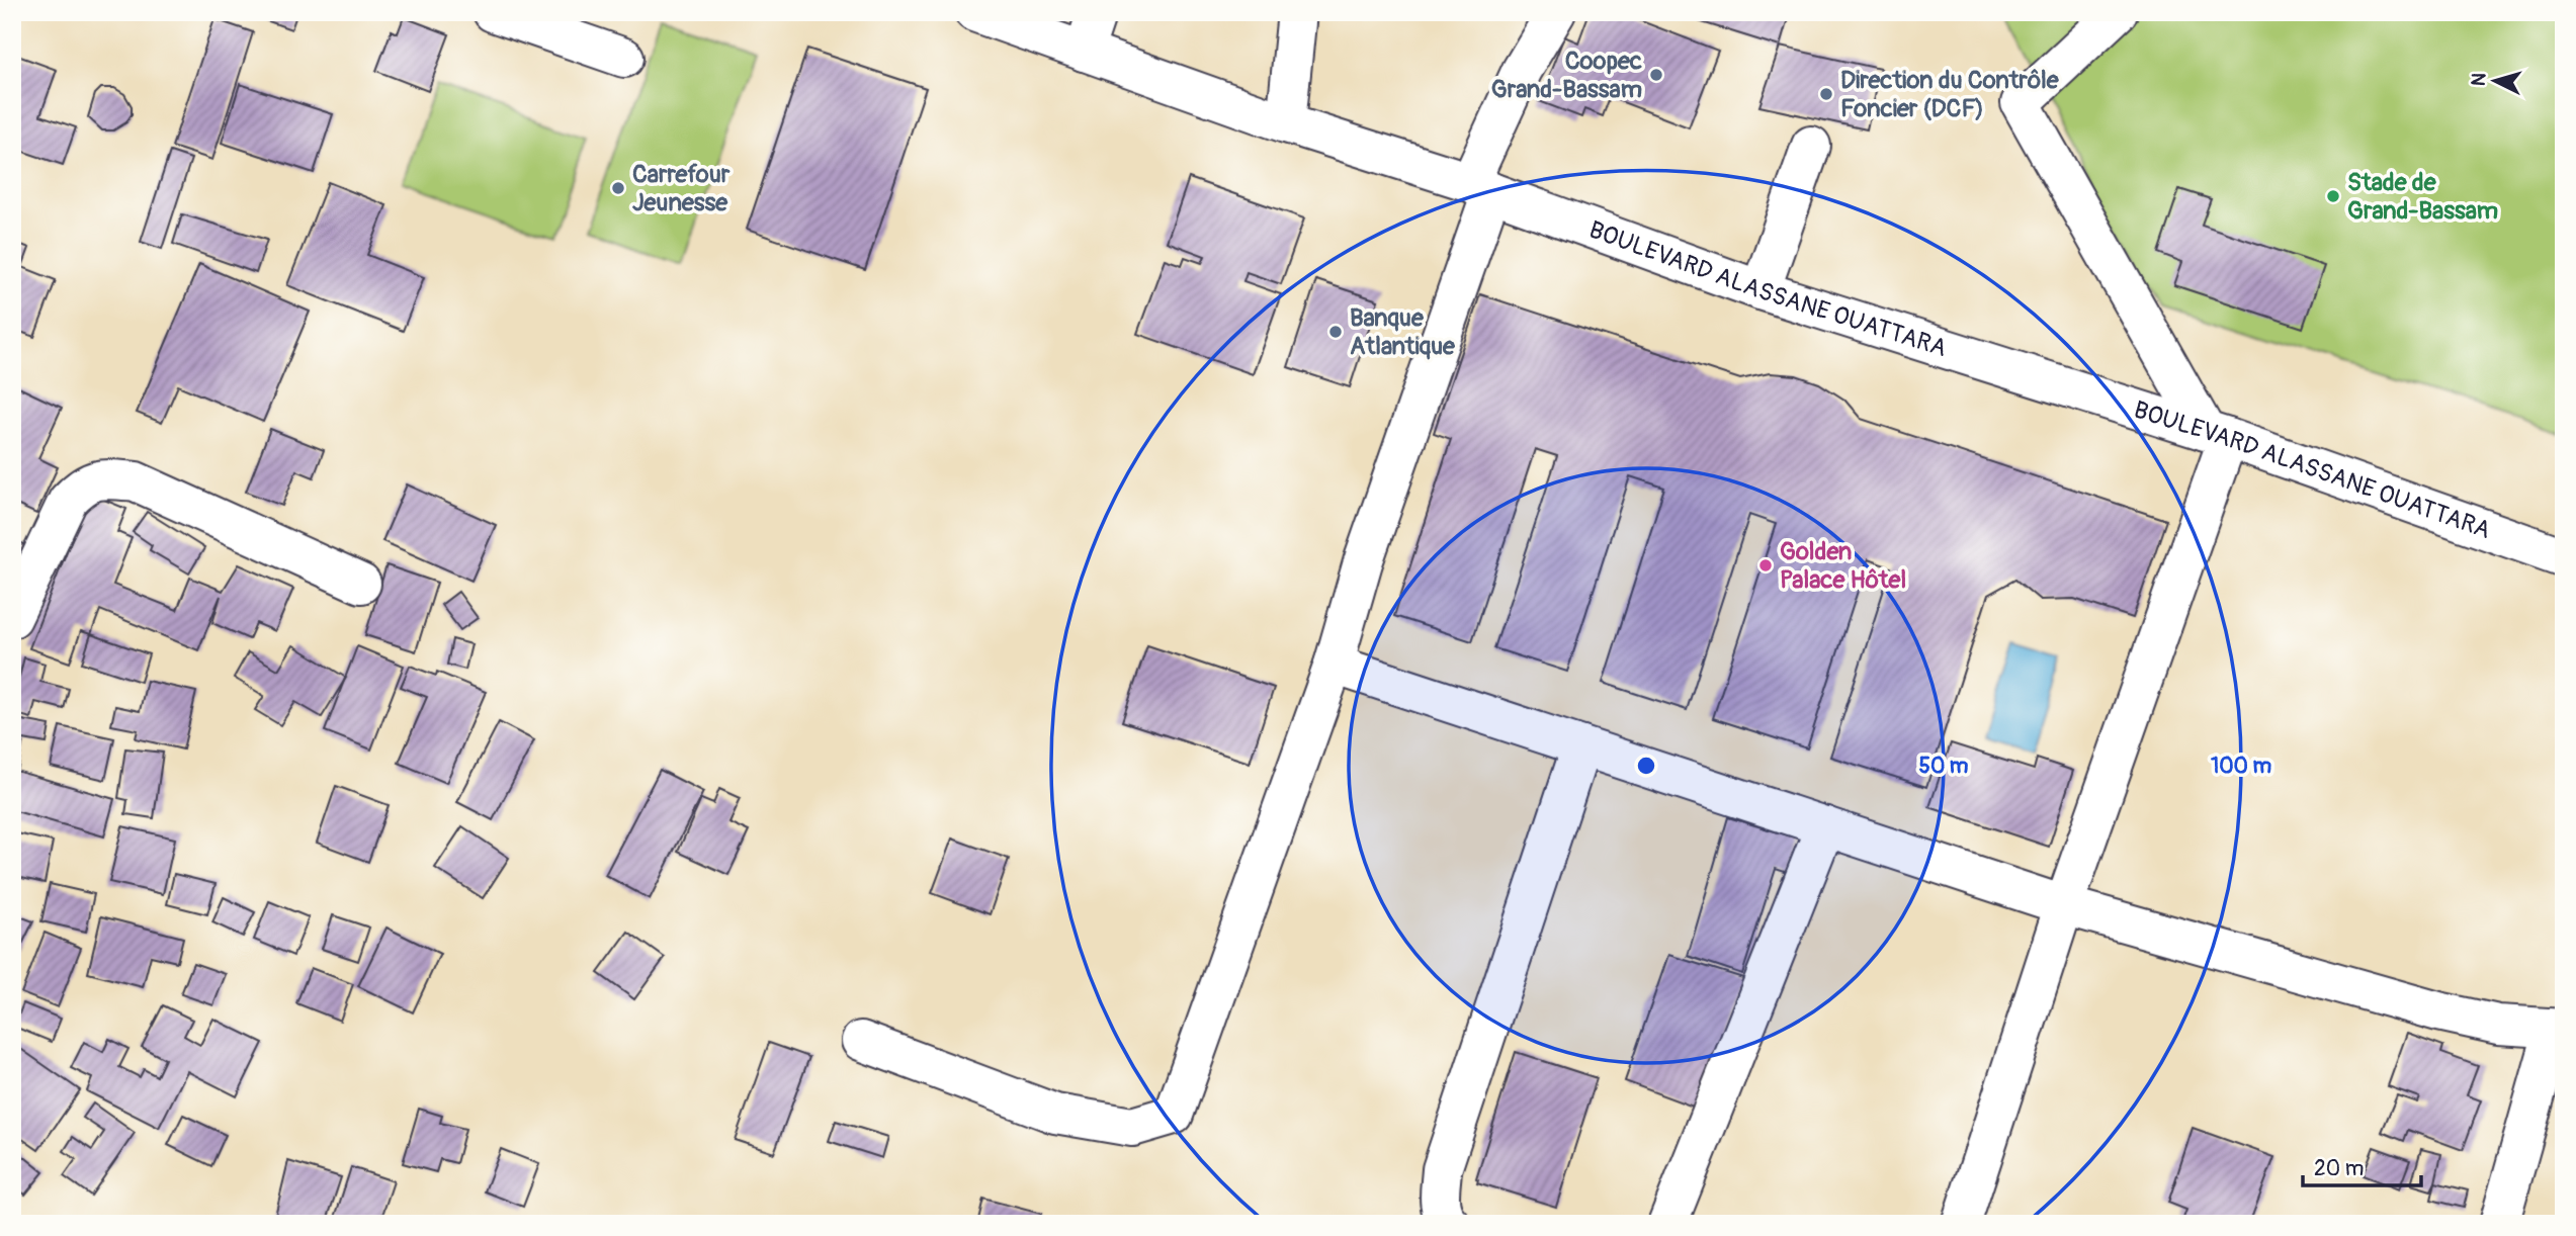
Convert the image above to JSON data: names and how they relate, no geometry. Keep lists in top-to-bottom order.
{
  "streets": {
    "street": ["BOULEVARD ALASSANE OUATTARA"]
  },
  "places": [
    "Coopec Grand-Bassam",
    "Direction du Contrôle Foncier (DCF)",
    "Carrefour Jeunesse",
    "Stade de Grand-Bassam",
    "Banque Atlantique",
    "Golden Palace Hôtel"
  ],
  "scale_bar": "20 m",
  "north": "left",
  "rings": ["50 m", "100 m"]
}
